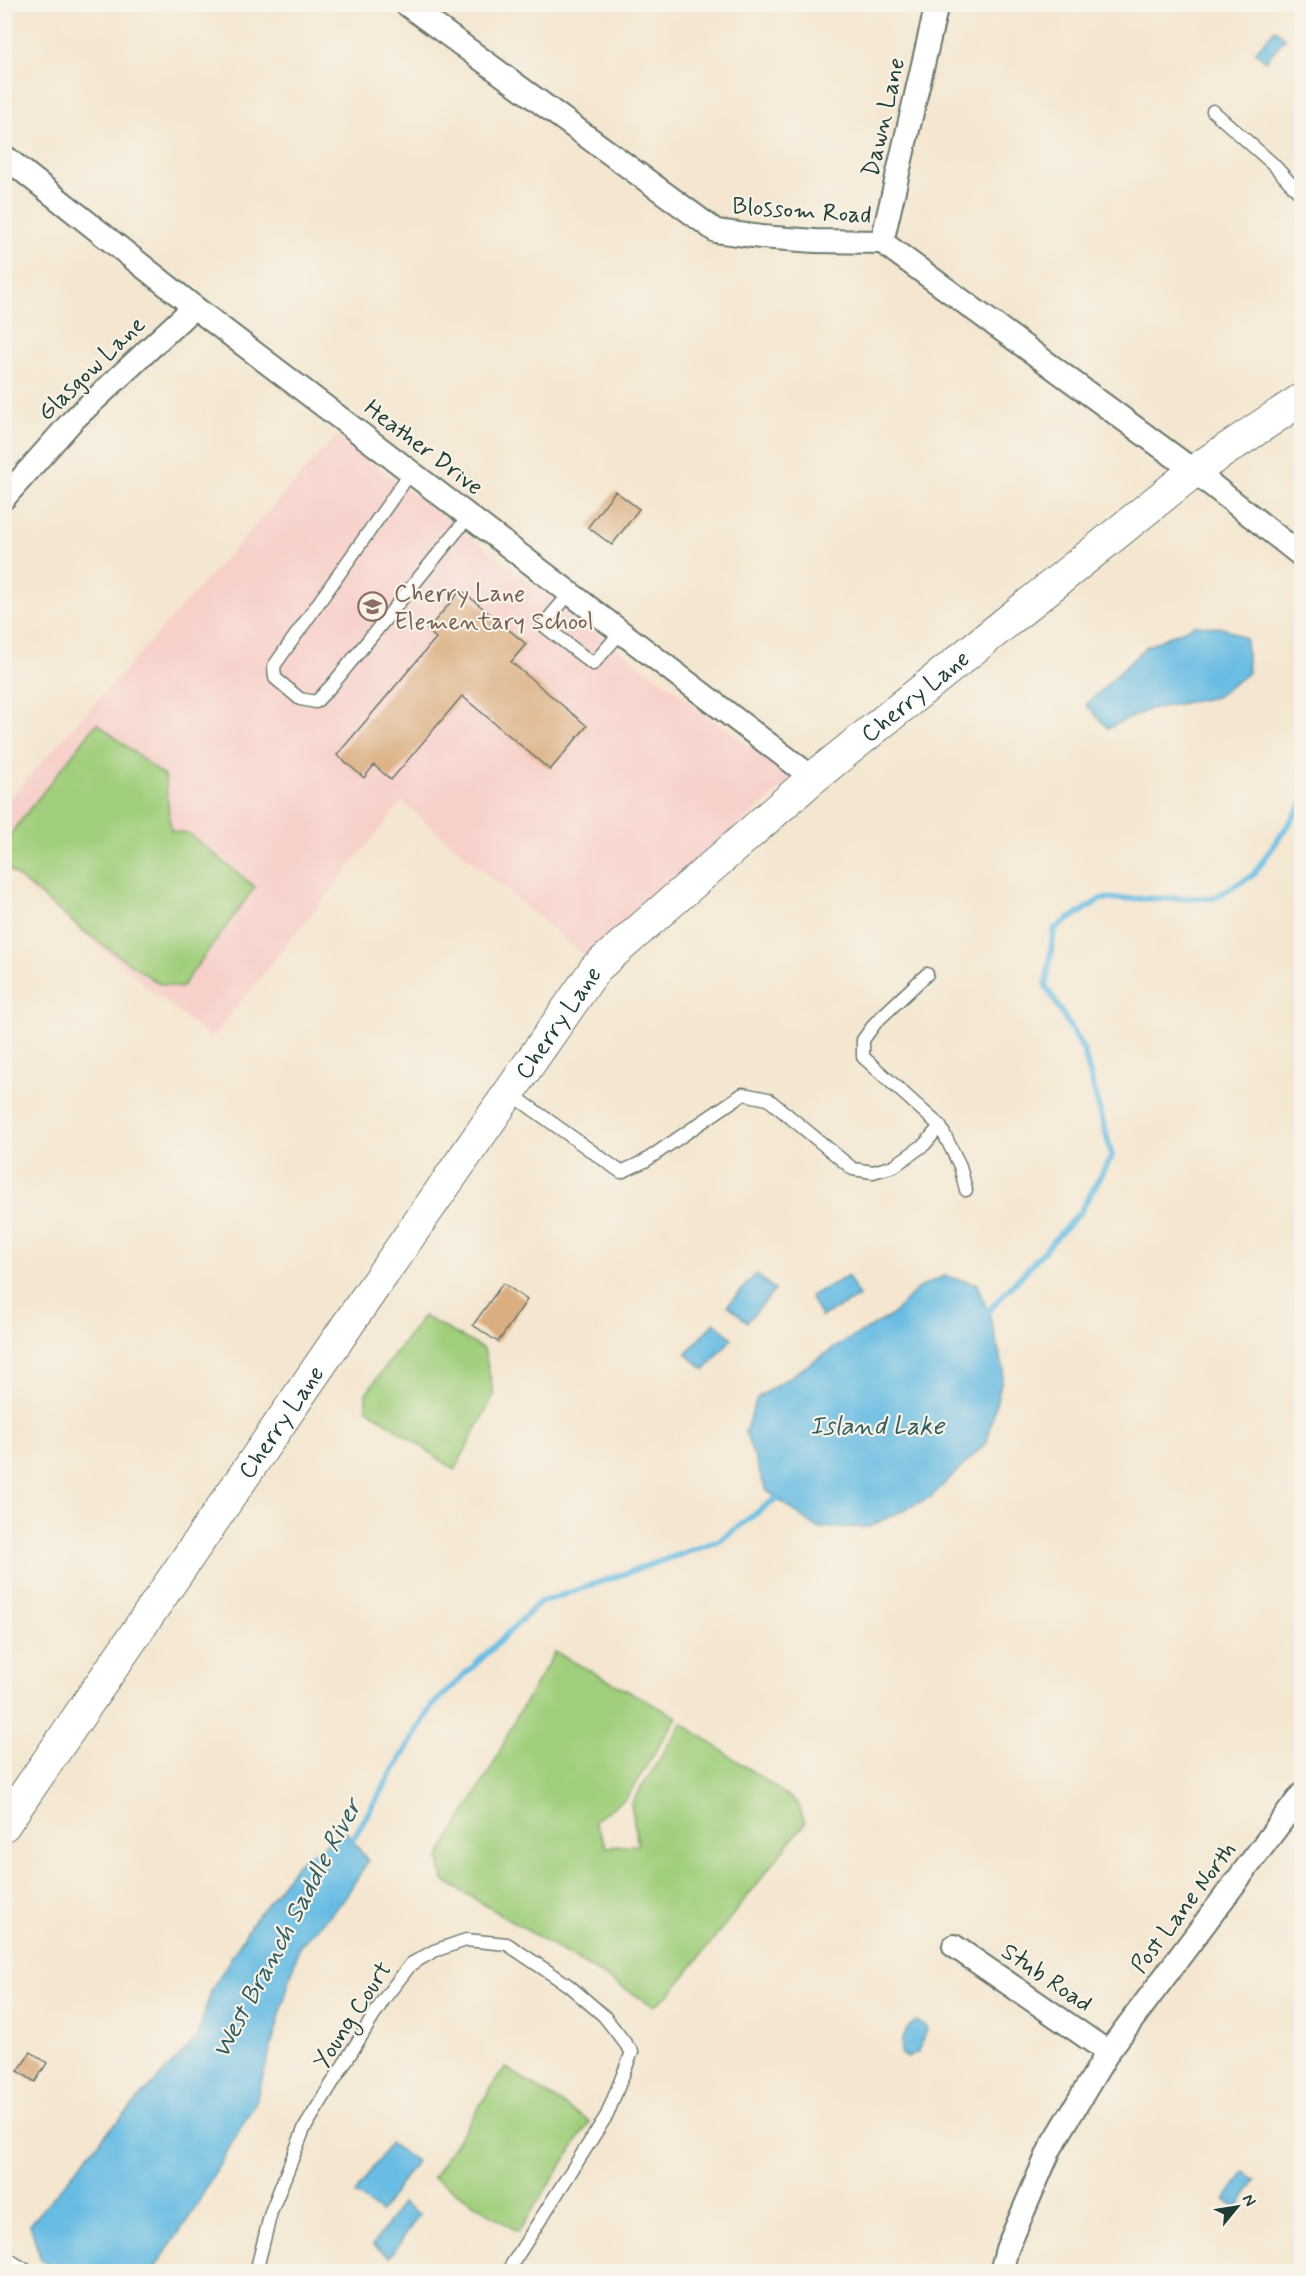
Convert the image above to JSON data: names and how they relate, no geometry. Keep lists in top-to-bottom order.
{
  "streets": {
    "street": [
      "Dawn Lane",
      "Blossom Road",
      "Glasgow Lane",
      "Heather Drive",
      "Cherry Lane",
      "Post Lane North",
      "Stub Road"
    ],
    "lane": ["Young Court"]
  },
  "crossings": [
    ["Dawn Lane", "Blossom Road"],
    ["Blossom Road", "Cherry Lane"],
    ["Glasgow Lane", "Heather Drive"],
    ["Heather Drive", "Cherry Lane"],
    ["Post Lane North", "Stub Road"]
  ],
  "water": ["Island Lake", "West Branch Saddle River"],
  "places": {
    "school or university": ["Cherry Lane Elementary School"]
  },
  "north": "top right"
}
